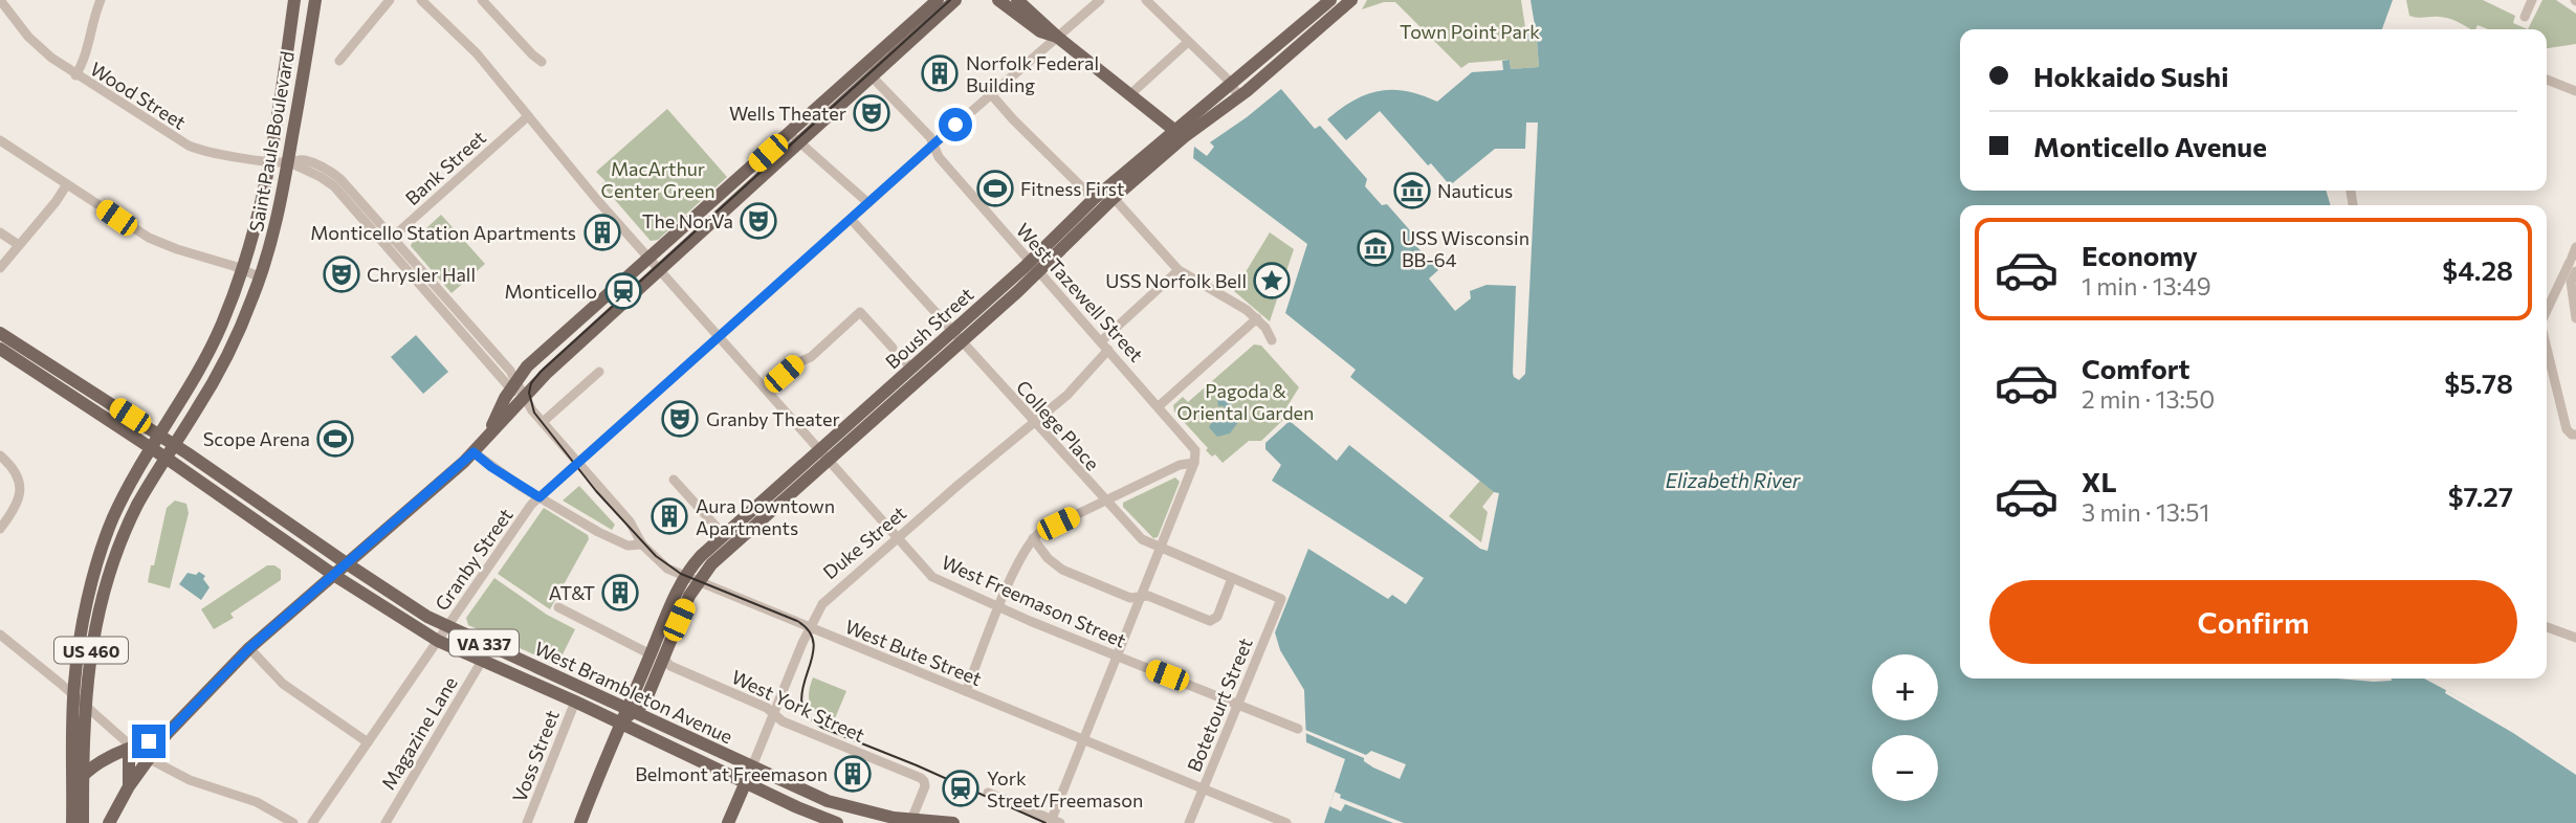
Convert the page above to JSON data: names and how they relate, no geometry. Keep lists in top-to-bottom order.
{
  "streets": {
    "main road": [
      "Saint Pauls Boulevard",
      "Boush Street",
      "Duke Street",
      "VA 337",
      "US 460",
      "West Brambleton Avenue"
    ],
    "street": [
      "Wood Street",
      "Bank Street",
      "West Tazewell Street",
      "College Place",
      "Granby Street",
      "West Freemason Street",
      "West Bute Street",
      "Botetourt Street",
      "West York Street",
      "Magazine Lane",
      "Voss Street"
    ]
  },
  "crossings": [
    ["Wood Street", "Saint Pauls Boulevard"],
    ["Wood Street", "Bank Street"],
    ["Wood Street", "Granby Street"],
    ["Wood Street", "West Bute Street"],
    ["Saint Pauls Boulevard", "VA 337"],
    ["Saint Pauls Boulevard", "US 460"],
    ["Saint Pauls Boulevard", "West Brambleton Avenue"],
    ["Bank Street", "West Freemason Street"],
    ["West Tazewell Street", "Boush Street"],
    ["West Tazewell Street", "Duke Street"],
    ["West Tazewell Street", "Granby Street"],
    ["Boush Street", "College Place"],
    ["Boush Street", "West Freemason Street"],
    ["Boush Street", "West Bute Street"],
    ["Boush Street", "West Brambleton Avenue"],
    ["Boush Street", "West York Street"],
    ["College Place", "Duke Street"],
    ["College Place", "Granby Street"],
    ["College Place", "Botetourt Street"],
    ["Duke Street", "West Freemason Street"],
    ["Duke Street", "West Bute Street"],
    ["Duke Street", "West Brambleton Avenue"],
    ["Duke Street", "West York Street"],
    ["Granby Street", "West Freemason Street"],
    ["Granby Street", "West Bute Street"],
    ["Granby Street", "West Brambleton Avenue"],
    ["West Freemason Street", "Botetourt Street"],
    ["VA 337", "West Brambleton Avenue"],
    ["West Bute Street", "Botetourt Street"],
    ["West Brambleton Avenue", "West York Street"],
    ["West Brambleton Avenue", "Magazine Lane"],
    ["West Brambleton Avenue", "Voss Street"]
  ],
  "water": ["Elizabeth River"],
  "parks": ["Town Point Park", "MacArthur Center Green", "Pagoda & Oriental Garden"],
  "places": {
    "building": [
      "Norfolk Federal Building",
      "Monticello Station Apartments",
      "Aura Downtown Apartments",
      "AT&T",
      "Belmont at Freemason"
    ],
    "theatre": [
      "Wells Theater",
      "The NorVa",
      "Chrysler Hall",
      "Granby Theater"
    ],
    "sports": ["Fitness First", "Scope Arena"],
    "museum": ["Nauticus", "USS Wisconsin BB-64"],
    "place": ["USS Norfolk Bell"],
    "station": ["Monticello", "York Street/Freemason"]
  },
  "page": {
    "banner": ["Hokkaido Sushi", "Monticello Avenue"],
    "list": [
      {
        "name": "Economy",
        "note": "1 min · 13:49",
        "value": "$4.28"
      },
      {
        "name": "Comfort",
        "note": "2 min · 13:50",
        "value": "$5.78"
      },
      {
        "name": "XL",
        "note": "3 min · 13:51",
        "value": "$7.27"
      }
    ],
    "buttons": "Confirm",
    "map_buttons": ["+", "−"]
  }
}
